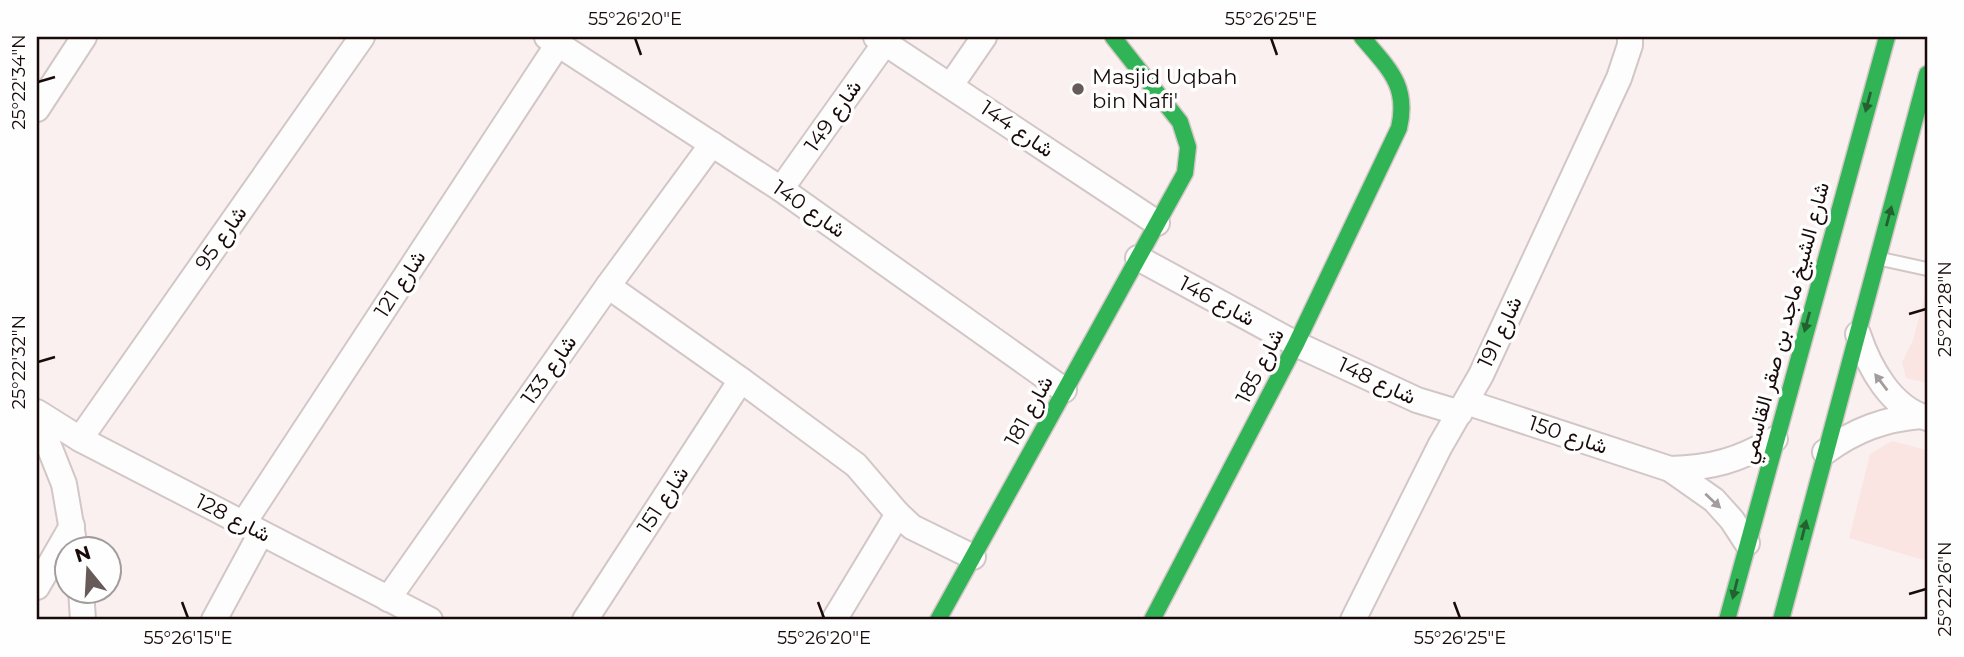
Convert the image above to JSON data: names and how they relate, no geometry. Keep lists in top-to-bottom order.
{
  "streets": {
    "street": [
      "شارع 149",
      "شارع 144",
      "شارع 140",
      "شارع 95",
      "شارع 121",
      "شارع 146",
      "شارع الشيخ ماجد بن صقر القاسمي",
      "شارع 191",
      "شارع 185",
      "شارع 133",
      "شارع 148",
      "شارع 181",
      "شارع 150",
      "شارع 151",
      "شارع 128"
    ]
  },
  "crossings": [
    ["شارع 149", "شارع 144"],
    ["شارع 149", "شارع 140"],
    ["شارع 144", "شارع 181"],
    ["شارع 140", "شارع 121"],
    ["شارع 140", "شارع 133"],
    ["شارع 140", "شارع 181"],
    ["شارع 95", "شارع 128"],
    ["شارع 121", "شارع 128"],
    ["شارع 146", "شارع 185"],
    ["شارع 146", "شارع 148"],
    ["شارع 146", "شارع 181"],
    ["شارع الشيخ ماجد بن صقر القاسمي", "شارع 150"],
    ["شارع 191", "شارع 148"],
    ["شارع 191", "شارع 150"],
    ["شارع 185", "شارع 148"],
    ["شارع 133", "شارع 128"],
    ["شارع 148", "شارع 150"]
  ],
  "places": ["Masjid Uqbah bin Nafi'"],
  "north": "top",
  "coordinates": [
    "55°26'20\"E",
    "55°26'25\"E",
    "25°22'34\"N",
    "25°22'28\"N",
    "25°22'32\"N",
    "25°22'26\"N",
    "55°26'15\"E"
  ]
}
